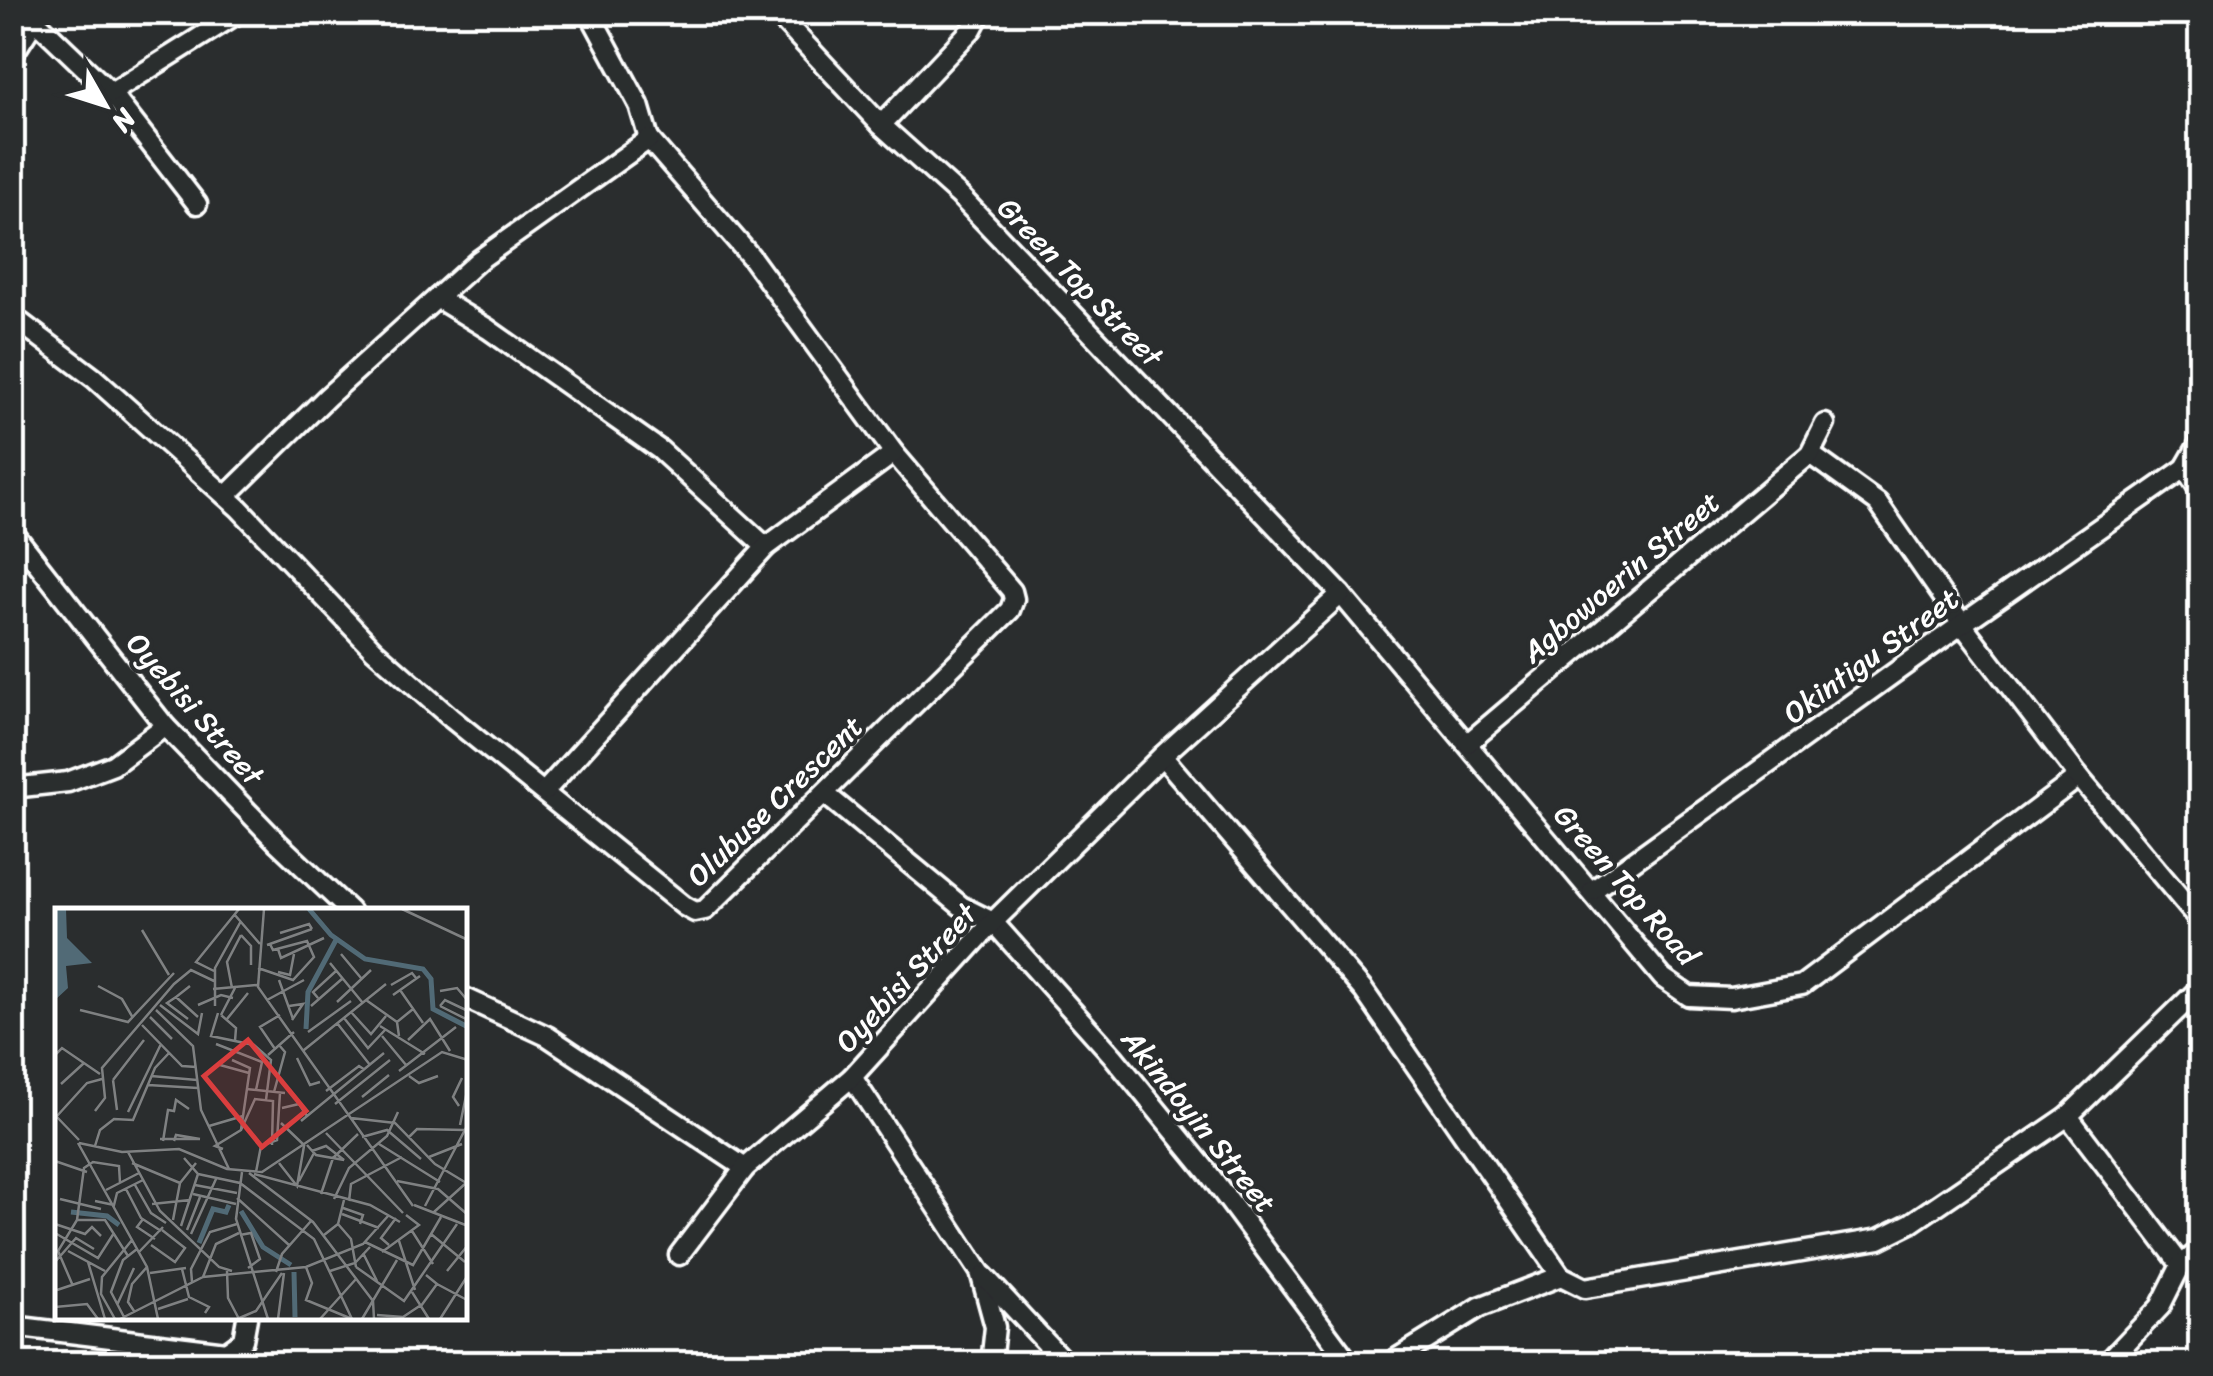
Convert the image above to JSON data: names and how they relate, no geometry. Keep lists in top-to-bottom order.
{
  "streets": {
    "street": [
      "Green Top Street",
      "Agbowoerin Street",
      "Okintigu Street",
      "Oyebisi Street",
      "Olubuse Crescent",
      "Green Top Road",
      "Akindoyin Street"
    ]
  },
  "crossings": [
    ["Green Top Street", "Oyebisi Street"],
    ["Green Top Street", "Green Top Road"],
    ["Agbowoerin Street", "Green Top Road"],
    ["Okintigu Street", "Green Top Road"],
    ["Oyebisi Street", "Green Top Road"],
    ["Oyebisi Street", "Akindoyin Street"],
    ["Olubuse Crescent", "Akindoyin Street"]
  ],
  "north": "bottom right"
}
